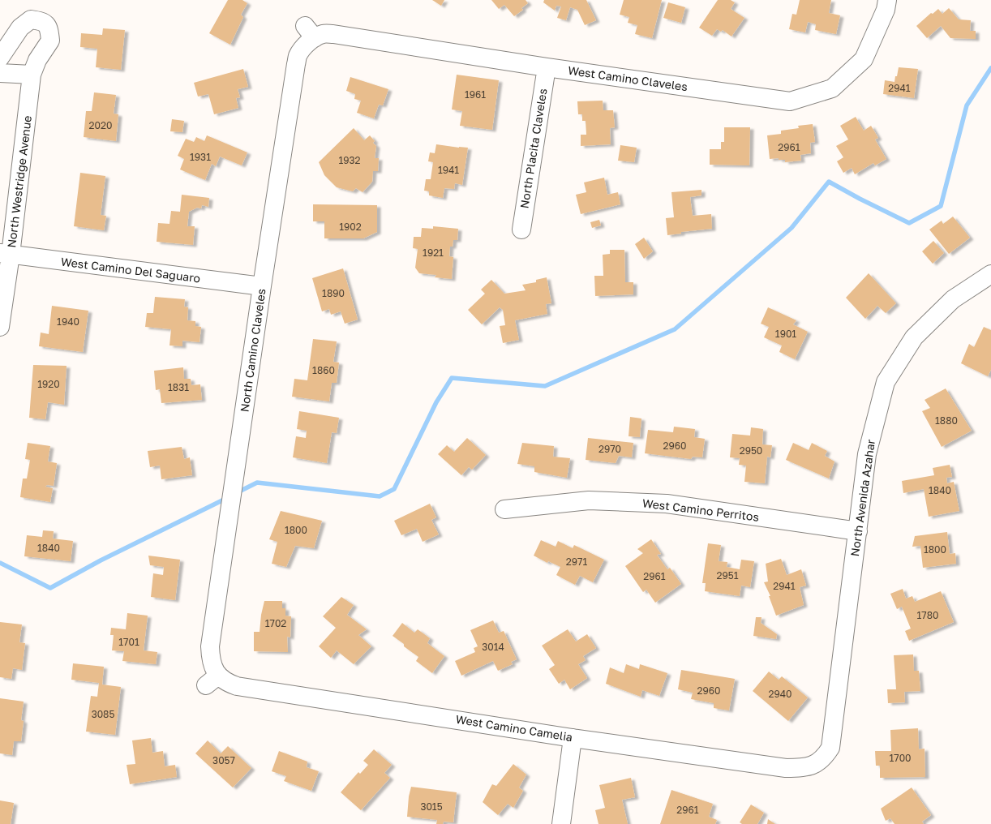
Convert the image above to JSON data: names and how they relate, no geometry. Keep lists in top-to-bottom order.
{
  "streets": {
    "street": [
      "West Camino Claveles",
      "North Placita Claveles",
      "North Westridge Avenue",
      "West Camino Del Saguaro",
      "North Camino Claveles",
      "North Avenida Azahar",
      "West Camino Perritos",
      "West Camino Camelia"
    ]
  },
  "crossings": [
    ["West Camino Claveles", "North Placita Claveles"],
    ["West Camino Claveles", "North Camino Claveles"],
    ["North Westridge Avenue", "West Camino Del Saguaro"],
    ["West Camino Del Saguaro", "North Camino Claveles"],
    ["North Camino Claveles", "West Camino Camelia"],
    ["North Avenida Azahar", "West Camino Perritos"],
    ["North Avenida Azahar", "West Camino Camelia"]
  ],
  "house_numbers": [
    "2941",
    "1961",
    "2020",
    "2961",
    "1931",
    "1932",
    "1941",
    "1902",
    "1921",
    "1890",
    "1940",
    "1901",
    "1860",
    "1920",
    "1831",
    "1880",
    "2960",
    "2970",
    "2950",
    "1840",
    "1800",
    "1840",
    "1800",
    "2971",
    "2951",
    "2961",
    "2941",
    "1780",
    "1702",
    "1701",
    "3014",
    "2960",
    "2940",
    "3085",
    "1700",
    "3057",
    "3015",
    "2961"
  ]
}
